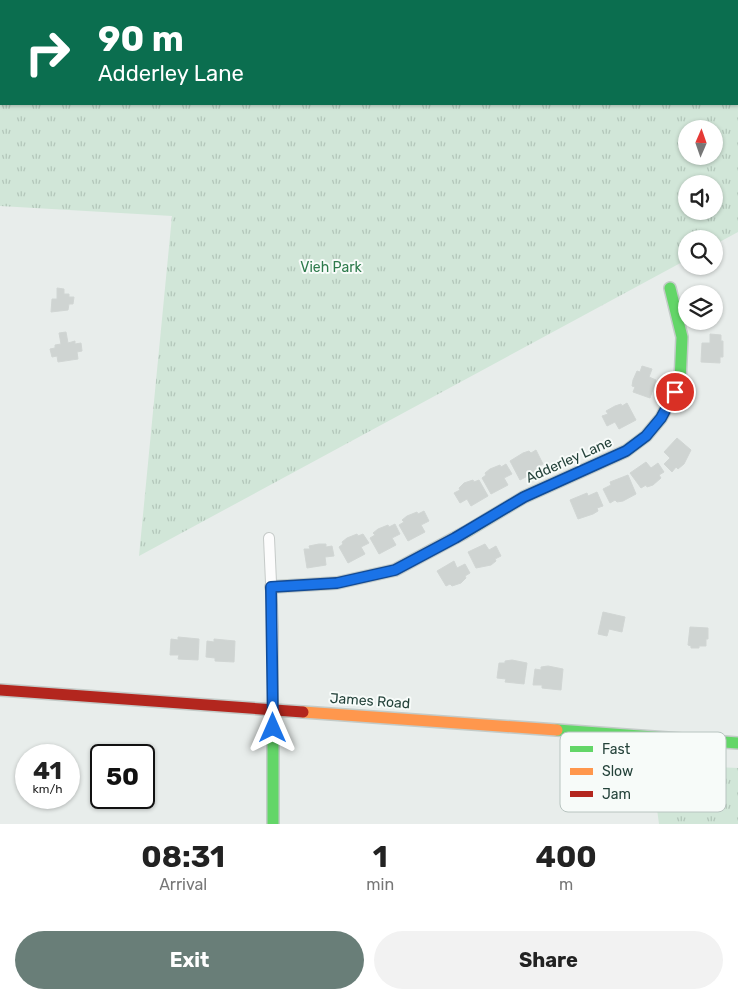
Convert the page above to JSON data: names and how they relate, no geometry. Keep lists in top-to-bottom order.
{
  "streets": {
    "main road": ["Adderley Lane", "James Road"]
  },
  "parks": ["Vieh Park"],
  "legend": ["Fast", "Slow", "Jam"],
  "north": "top",
  "page": {
    "turn": ["90 m", "Adderley Lane"],
    "speed": "41 km/h",
    "limit": "50",
    "eta": [
      "08:31",
      "Arrival",
      "1",
      "min",
      "400",
      "m"
    ],
    "buttons": ["Exit", "Share"]
  }
}
